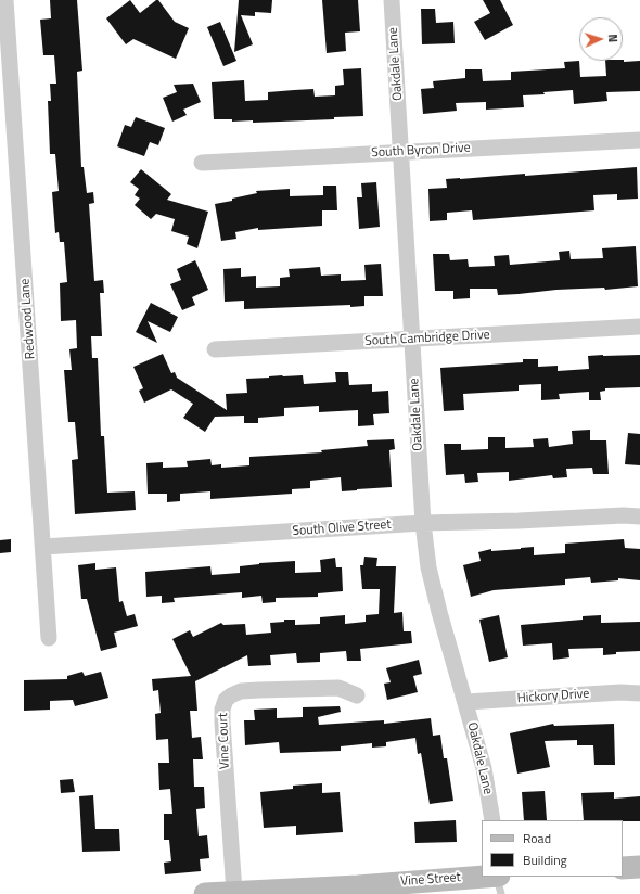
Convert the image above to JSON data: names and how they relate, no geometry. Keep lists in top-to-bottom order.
{
  "streets": {
    "street": [
      "Oakdale Lane",
      "South Byron Drive",
      "Redwood Lane",
      "South Cambridge Drive",
      "South Olive Street",
      "Hickory Drive",
      "Vine Court",
      "Vine Street"
    ]
  },
  "crossings": [
    ["Oakdale Lane", "South Byron Drive"],
    ["Oakdale Lane", "South Cambridge Drive"],
    ["Oakdale Lane", "South Olive Street"],
    ["Oakdale Lane", "Hickory Drive"],
    ["Redwood Lane", "South Olive Street"],
    ["Vine Court", "Vine Street"]
  ],
  "legend": ["Road", "Building"],
  "north": "right"
}
